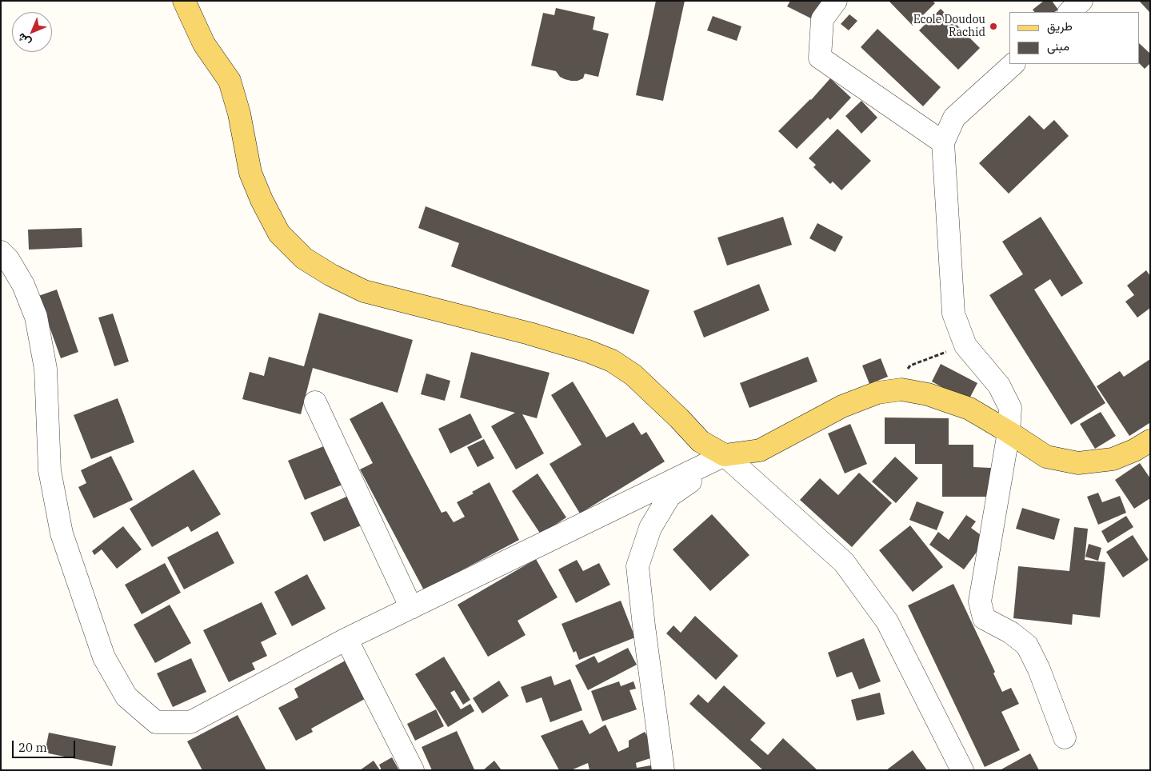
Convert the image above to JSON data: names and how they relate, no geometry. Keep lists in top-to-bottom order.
{
  "places": ["Ecole Doudou Rachid"],
  "legend": ["طريق", "مبنى"],
  "scale_bar": "20 m",
  "north": "bottom left"
}
